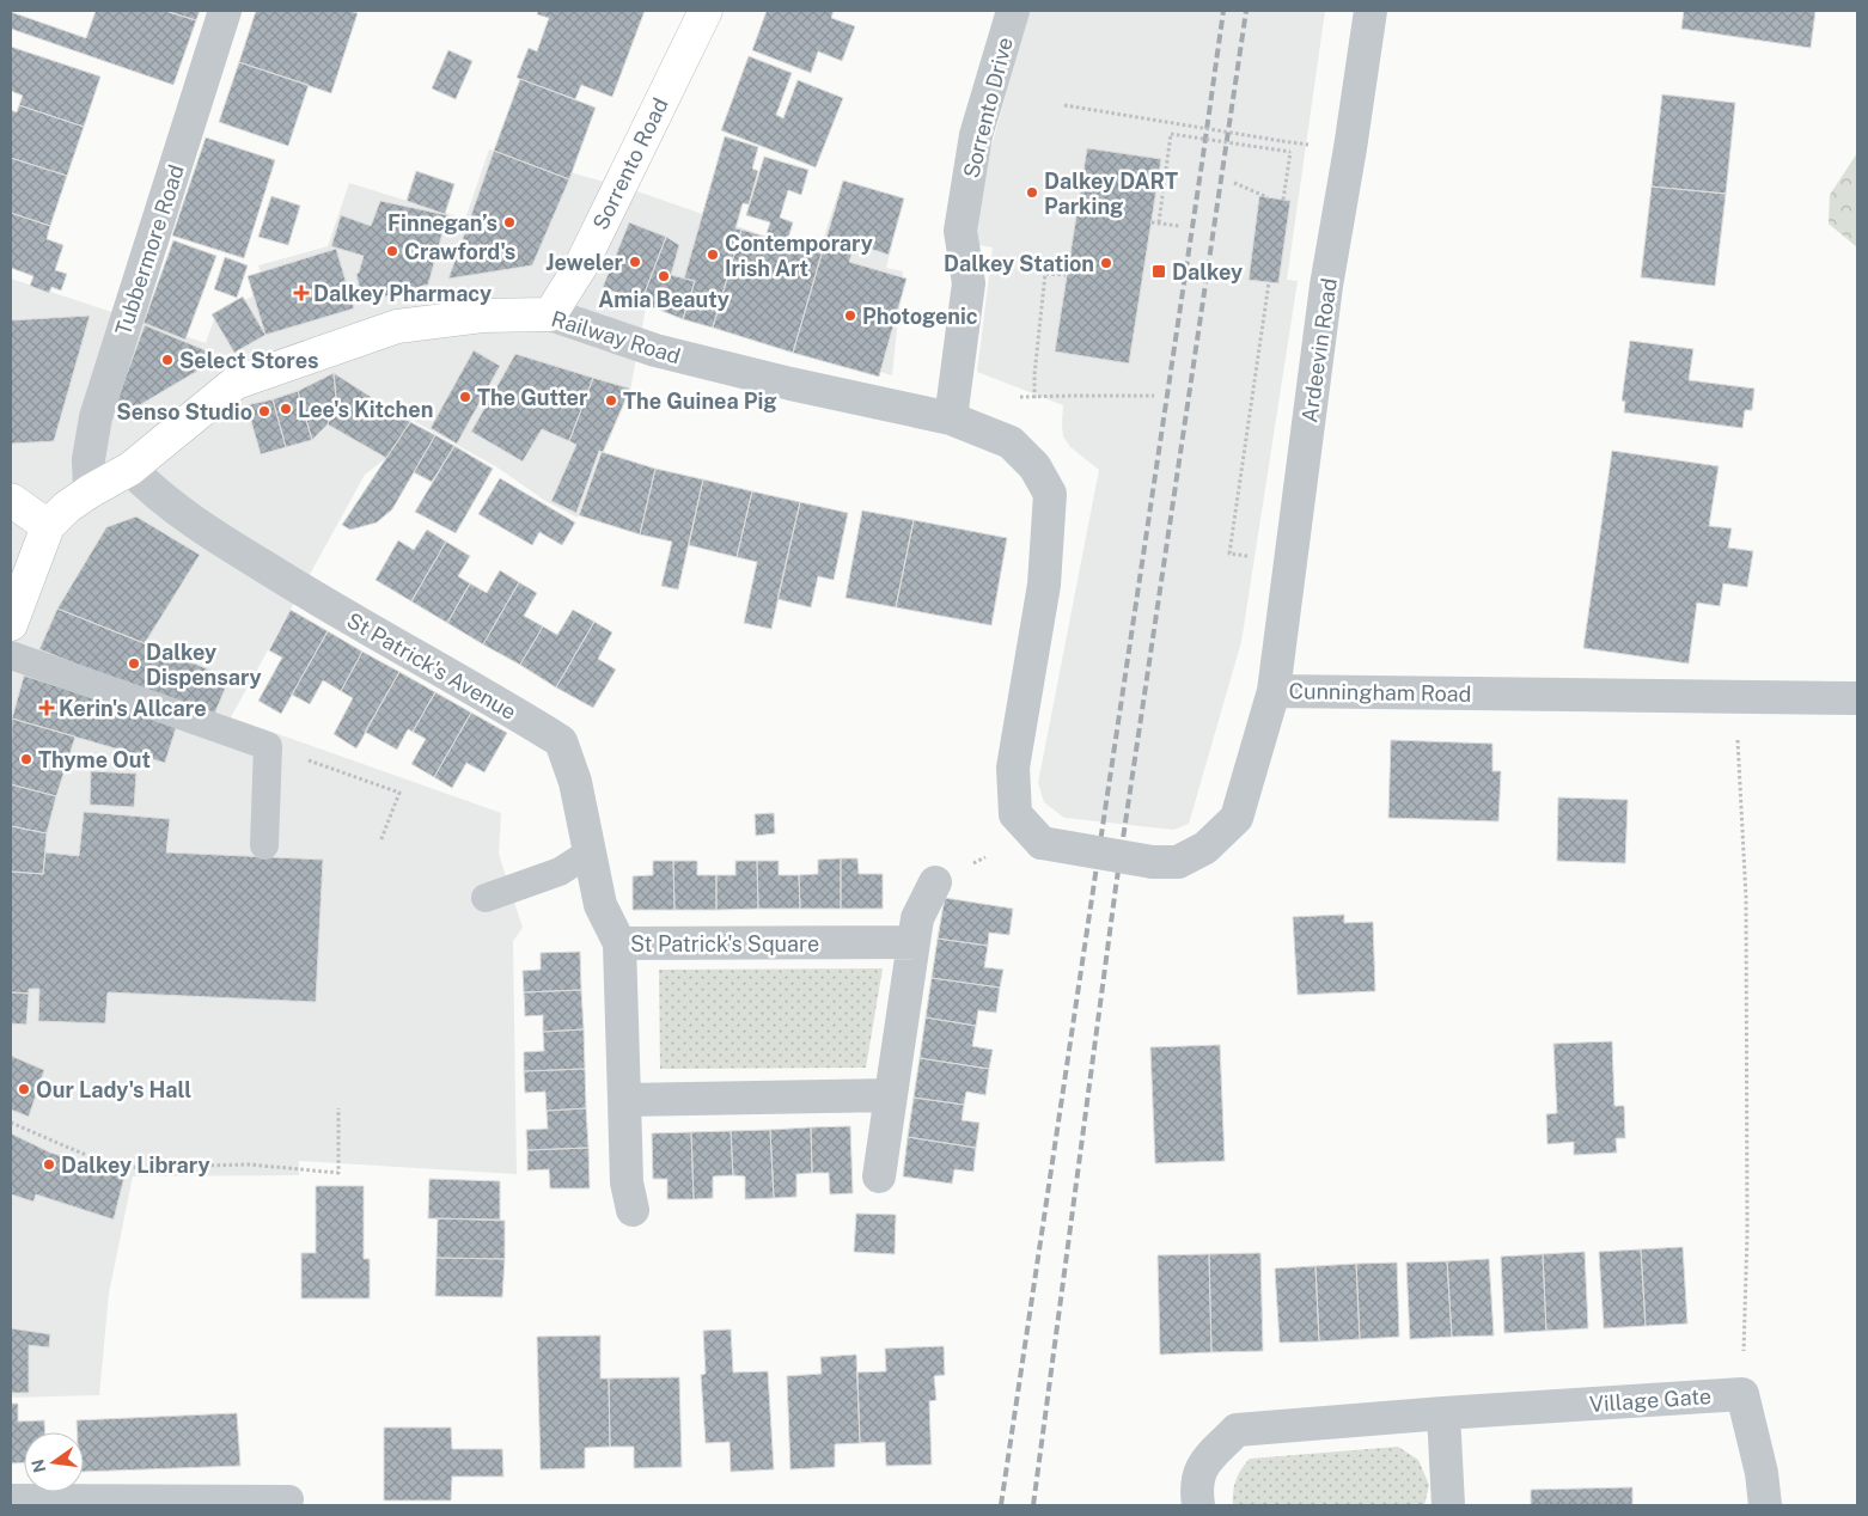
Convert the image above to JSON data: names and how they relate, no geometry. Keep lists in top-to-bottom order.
{
  "streets": {
    "main road": ["Sorrento Road", "Railway Road"],
    "street": [
      "Sorrento Drive",
      "Tubbermore Road",
      "Ardeevin Road",
      "St Patrick's Avenue",
      "Cunningham Road",
      "St Patrick's Square",
      "Village Gate"
    ]
  },
  "crossings": [
    ["Sorrento Drive", "Railway Road"],
    ["Sorrento Drive", "Cunningham Road"],
    ["Sorrento Road", "Railway Road"],
    ["Tubbermore Road", "Railway Road"],
    ["Railway Road", "St Patrick's Avenue"],
    ["Railway Road", "Cunningham Road"],
    ["Ardeevin Road", "Cunningham Road"],
    ["St Patrick's Avenue", "St Patrick's Square"]
  ],
  "places": {
    "other": [
      "Dalkey DART Parking",
      "Finnegan’s",
      "Crawford's",
      "Contemporary Irish Art",
      "Jeweler",
      "Dalkey Station",
      "Amia Beauty",
      "Photogenic",
      "Select Stores",
      "The Gutter",
      "The Guinea Pig",
      "Lee's Kitchen",
      "Senso Studio",
      "Dalkey Dispensary",
      "Thyme Out",
      "Our Lady's Hall",
      "Dalkey Library"
    ],
    "transit": ["Dalkey"],
    "health": ["Dalkey Pharmacy", "Kerin's Allcare"]
  },
  "north": "left"
}
